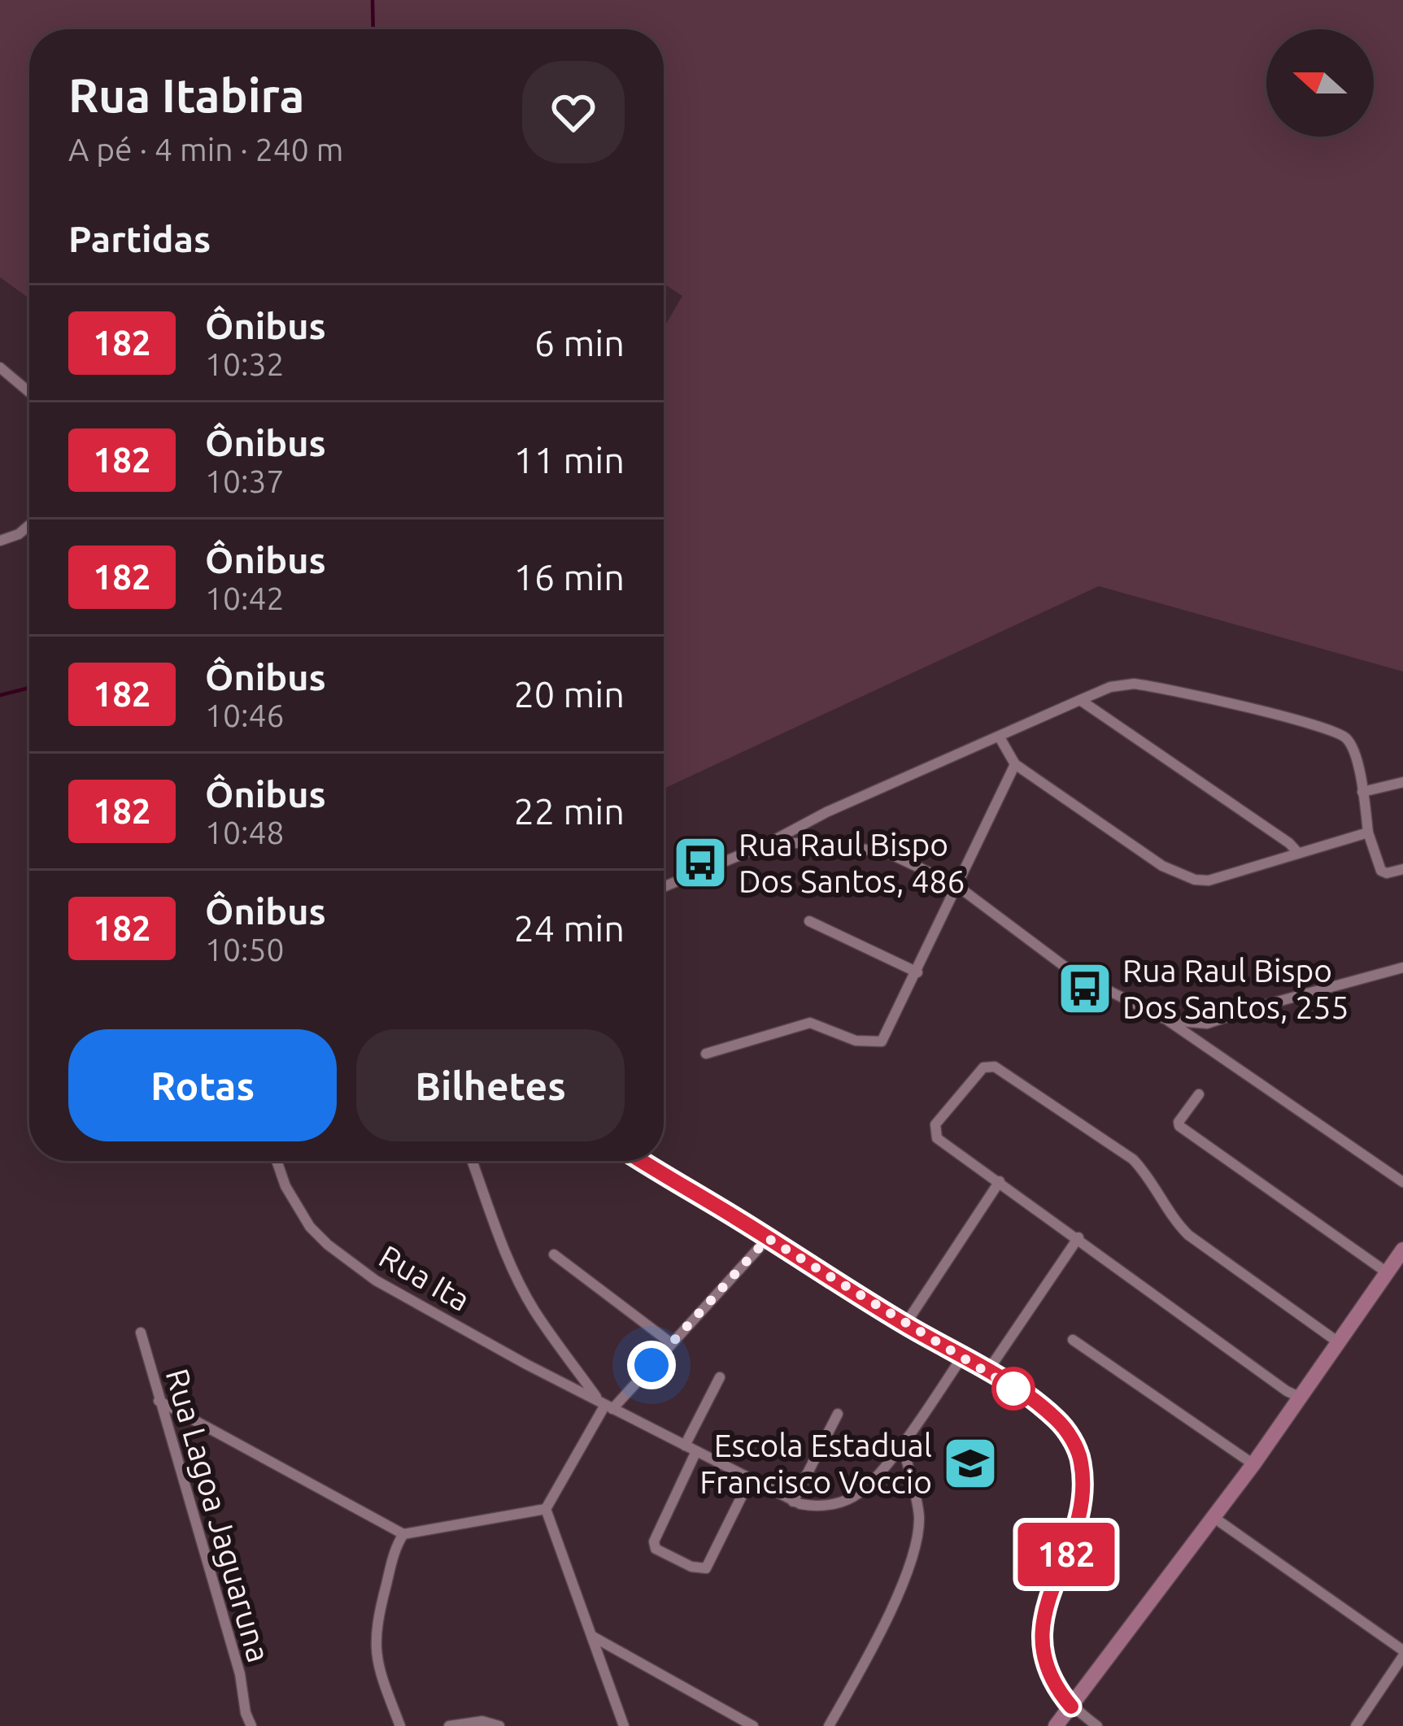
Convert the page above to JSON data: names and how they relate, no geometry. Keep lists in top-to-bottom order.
{
  "streets": {
    "street": ["Rua Ita", "Rua Lagoa Jaguaruna"]
  },
  "places": {
    "bus stop": ["Rua Raul Bispo Dos Santos, 486", "Rua Raul Bispo Dos Santos, 255"],
    "school or university": ["Escola Estadual Francisco Voccio"]
  },
  "lines": ["bus line 182"],
  "north": "left",
  "page": {
    "on_map": "182",
    "heading": [
      ["Rua Itabira", "A pé · 4 min · 240 m"],
      "Partidas"
    ],
    "list": [
      {
        "mark": "182",
        "name": "Ônibus",
        "note": "10:32",
        "value": "6 min"
      },
      {
        "mark": "182",
        "name": "Ônibus",
        "note": "10:37",
        "value": "11 min"
      },
      {
        "mark": "182",
        "name": "Ônibus",
        "note": "10:42",
        "value": "16 min"
      },
      {
        "mark": "182",
        "name": "Ônibus",
        "note": "10:46",
        "value": "20 min"
      },
      {
        "mark": "182",
        "name": "Ônibus",
        "note": "10:48",
        "value": "22 min"
      },
      {
        "mark": "182",
        "name": "Ônibus",
        "note": "10:50",
        "value": "24 min"
      }
    ],
    "buttons": ["Rotas", "Bilhetes"]
  }
}
